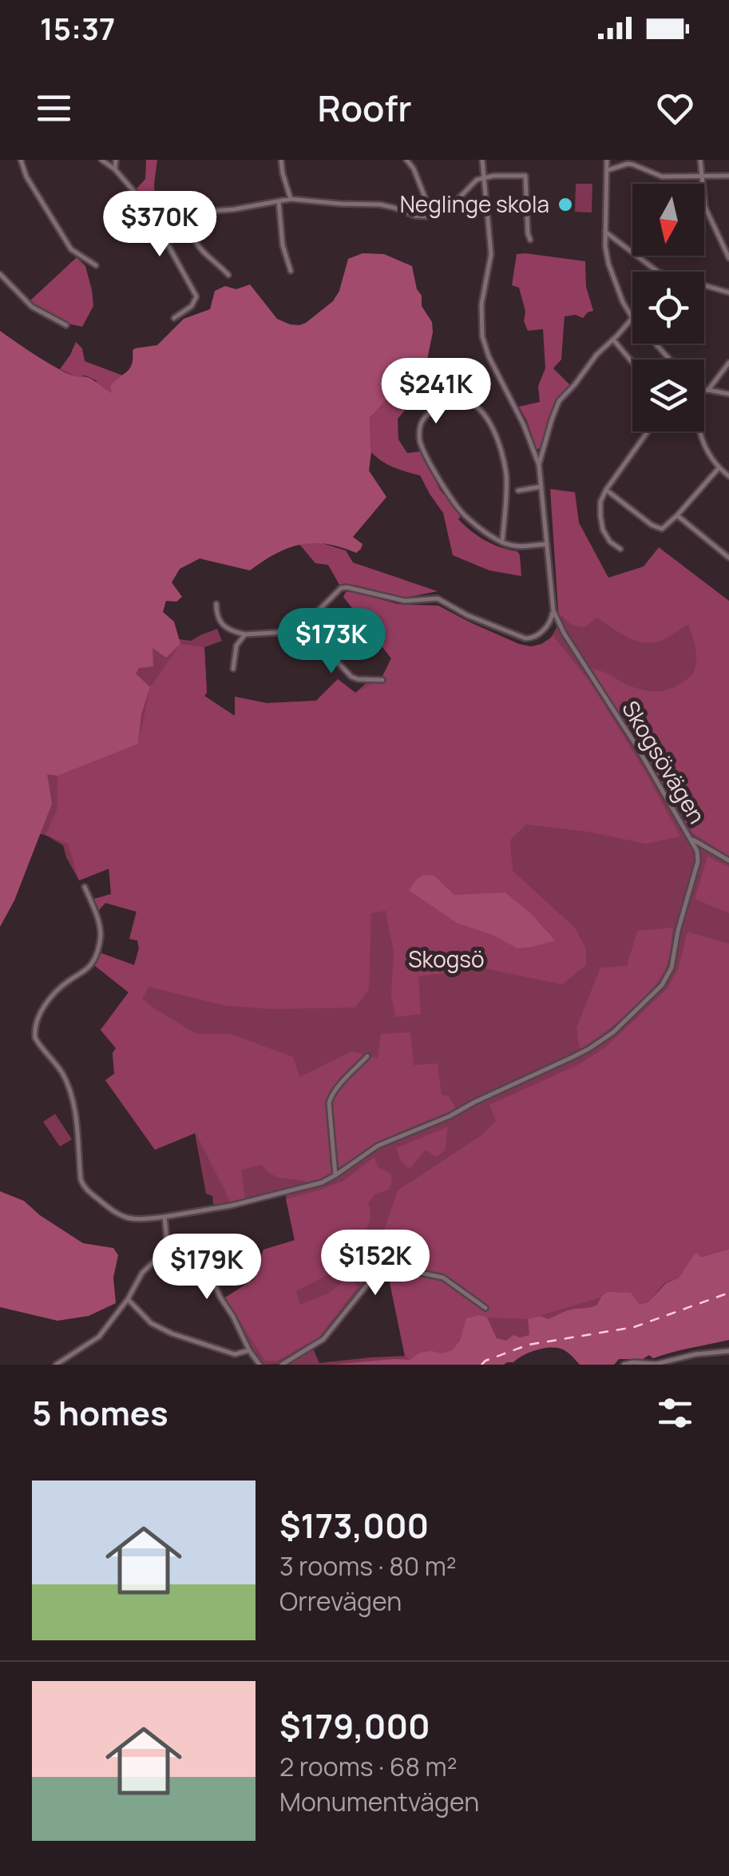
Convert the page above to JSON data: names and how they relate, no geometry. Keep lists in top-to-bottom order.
{
  "streets": {
    "street": ["Skogsövägen"]
  },
  "parks": ["Skogsö"],
  "places": ["Neglinge skola"],
  "north": "bottom",
  "page": {
    "status": "15:37",
    "header": "Roofr",
    "price": [
      "$370K",
      "$241K",
      "$173K",
      "$152K",
      "$179K"
    ],
    "heading": "5 homes",
    "list": [
      {
        "name": "$173,000",
        "note": "3 rooms · 80 m² · Orrevägen"
      },
      {
        "name": "$179,000",
        "note": "2 rooms · 68 m² · Monumentvägen"
      }
    ]
  }
}
